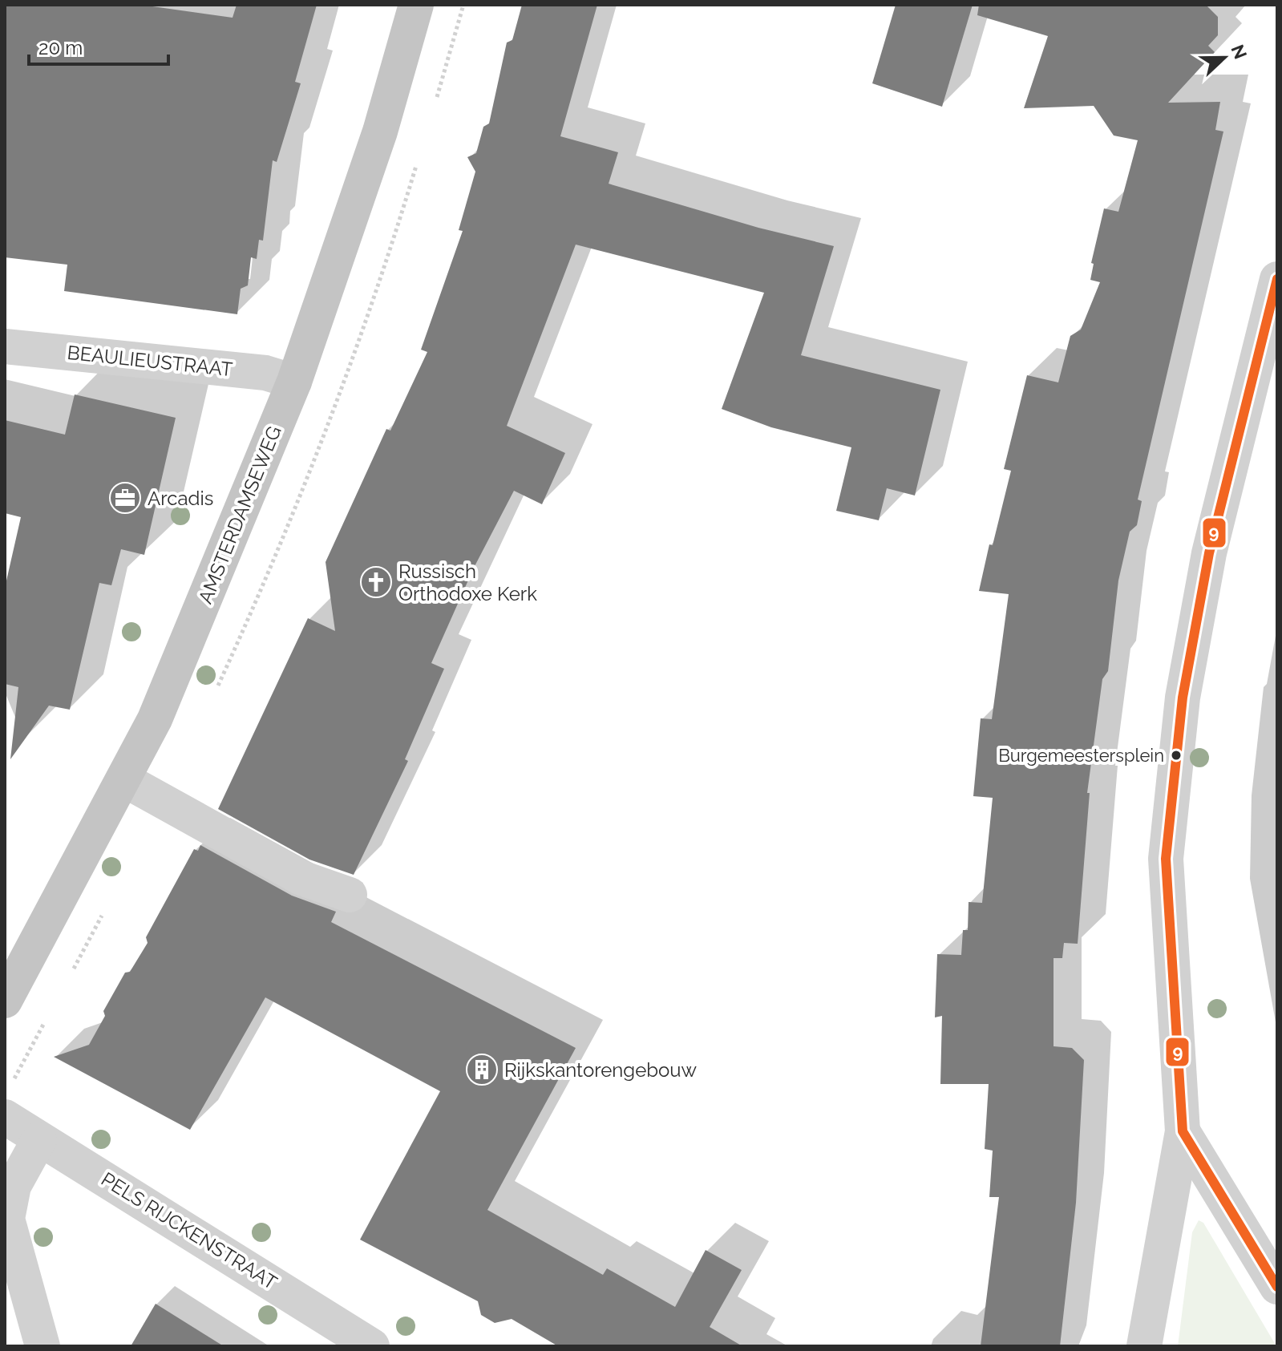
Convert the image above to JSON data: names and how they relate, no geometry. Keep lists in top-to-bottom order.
{
  "streets": {
    "main road": ["AMSTERDAMSEWEG"],
    "street": ["BEAULIEUSTRAAT", "PELS RIJCKENSTRAAT"]
  },
  "crossings": [
    ["BEAULIEUSTRAAT", "AMSTERDAMSEWEG"]
  ],
  "places": {
    "office": ["Arcadis"],
    "church": ["Russisch Orthodoxe Kerk"],
    "other": ["Burgemeestersplein"],
    "building": ["Rijkskantorengebouw"]
  },
  "lines": ["transit line 9"],
  "scale_bar": "20 m",
  "north": "right"
}
